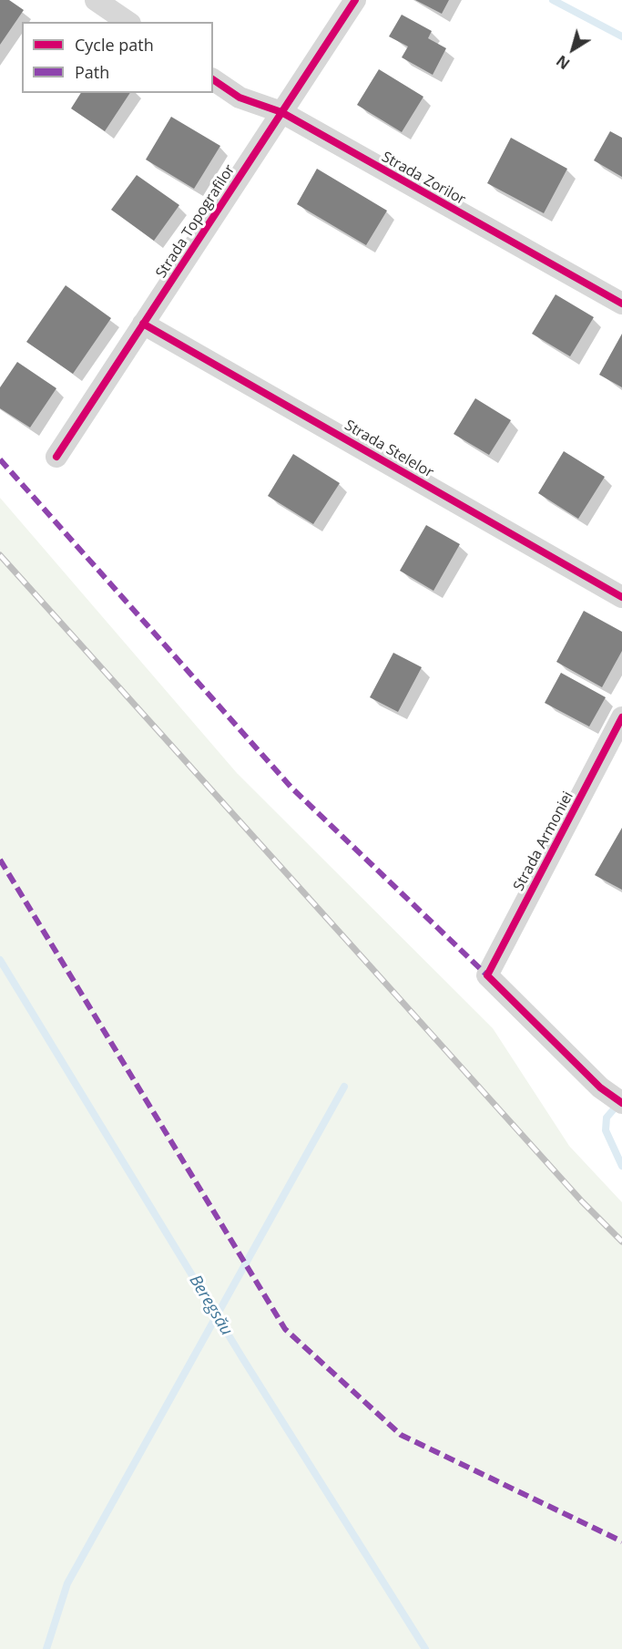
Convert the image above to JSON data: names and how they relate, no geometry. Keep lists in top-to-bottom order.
{
  "streets": {
    "street": [
      "Strada Zorilor",
      "Strada Topografilor",
      "Strada Stelelor",
      "Strada Armoniei"
    ]
  },
  "crossings": [
    ["Strada Zorilor", "Strada Topografilor"],
    ["Strada Topografilor", "Strada Stelelor"]
  ],
  "water": ["Beregsău"],
  "legend": ["Cycle path", "Path"],
  "north": "bottom left"
}
